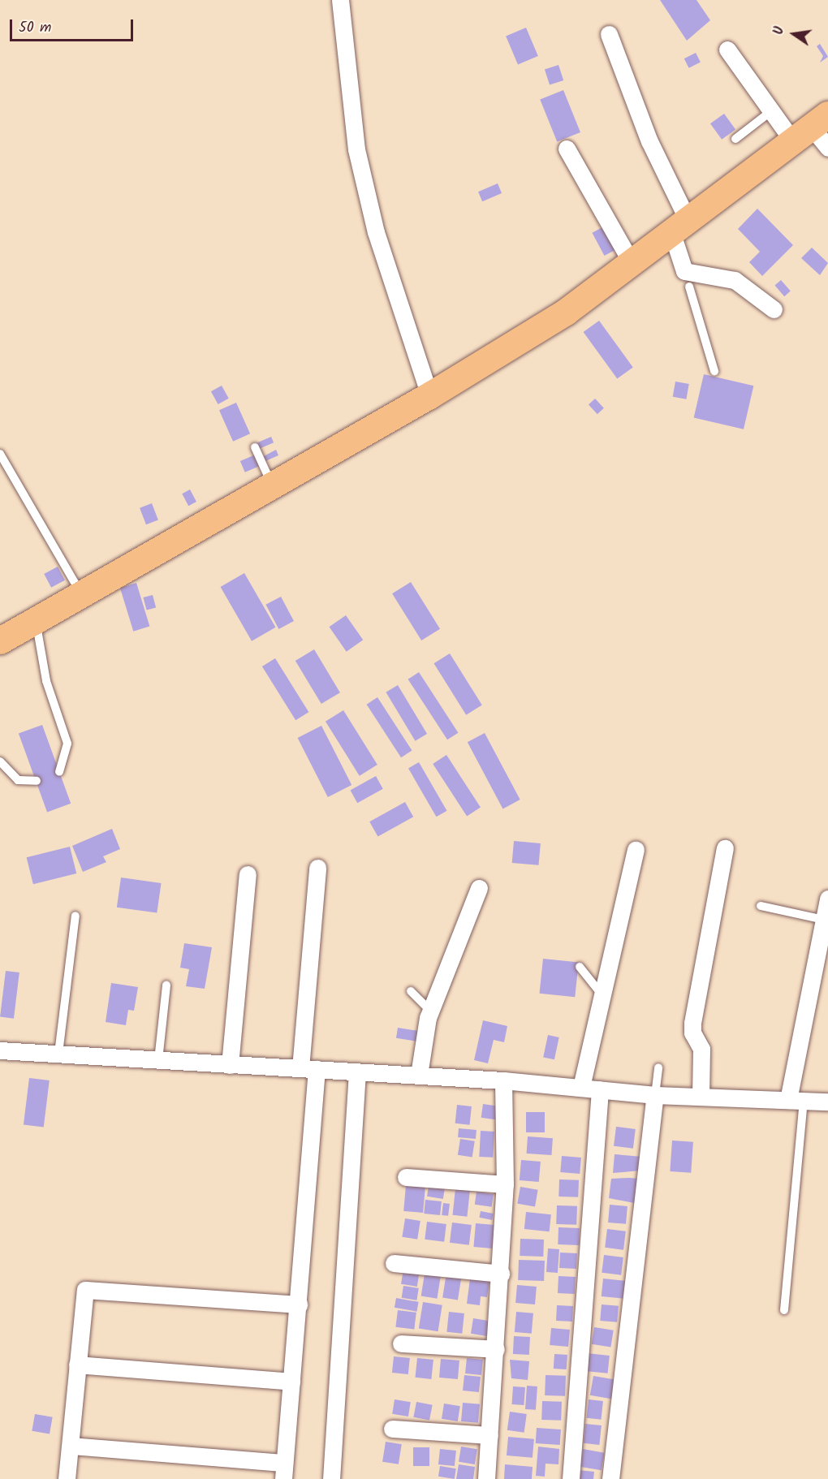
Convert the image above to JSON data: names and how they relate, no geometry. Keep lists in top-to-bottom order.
{
  "scale_bar": "50 m",
  "north": "left"
}
